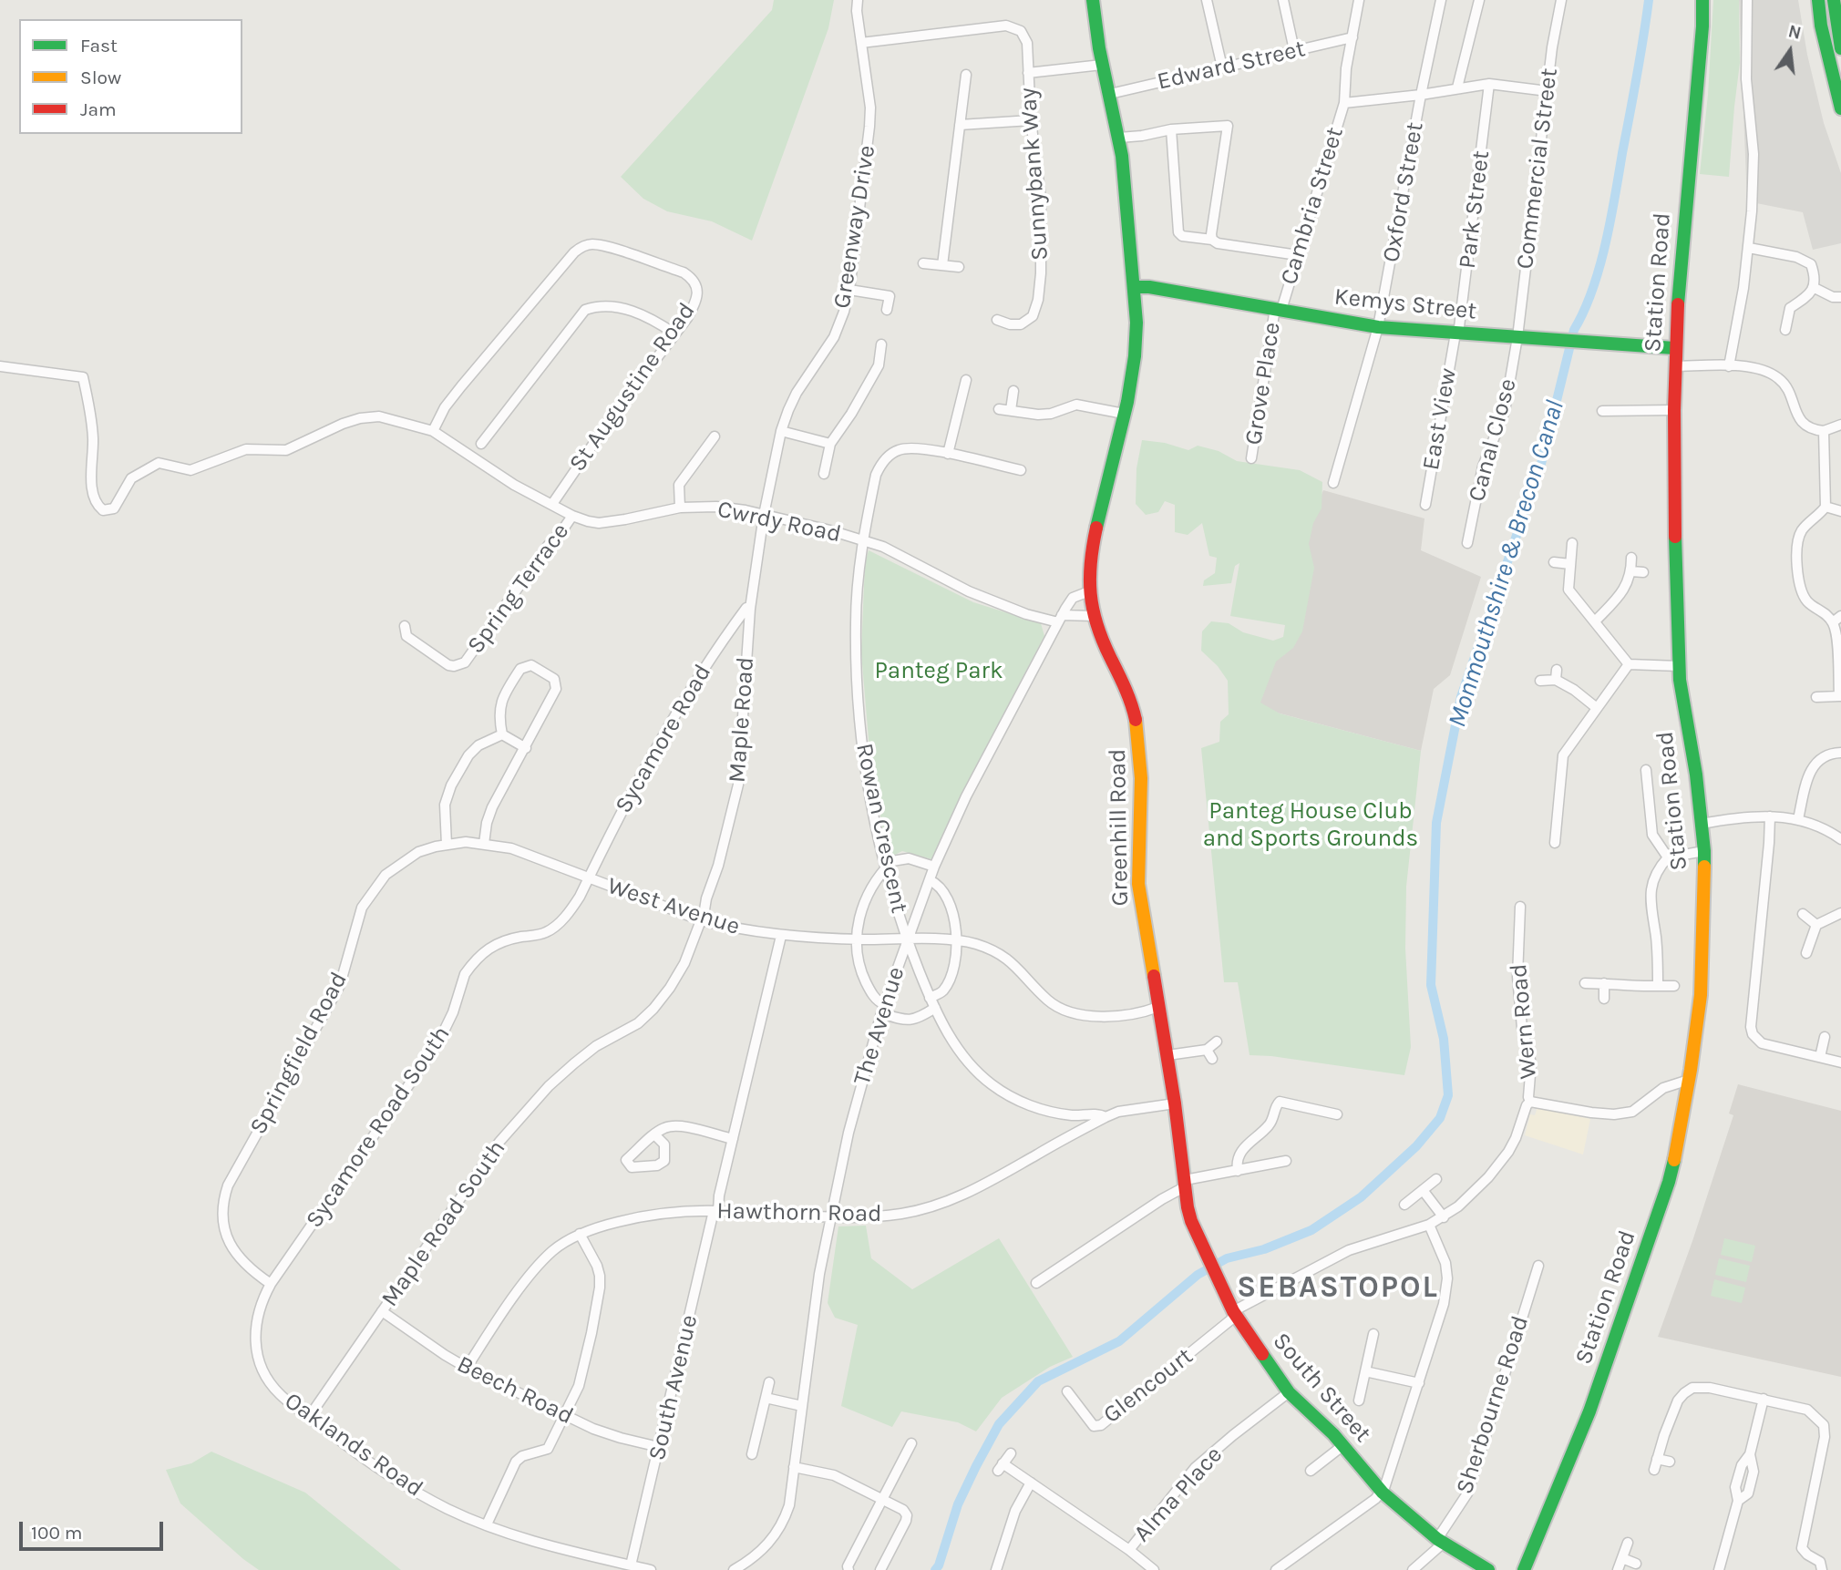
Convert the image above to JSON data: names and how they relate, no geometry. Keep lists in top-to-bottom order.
{
  "streets": {
    "main road": [
      "Station Road",
      "Kemys Street",
      "Greenhill Road",
      "South Street"
    ],
    "street": [
      "Edward Street",
      "Commercial Street",
      "Sunnybank Way",
      "Oxford Street",
      "Cambria Street",
      "Park Street",
      "Greenway Drive",
      "Grove Place",
      "St Augustine Road",
      "East View",
      "Canal Close",
      "Cwrdy Road",
      "Spring Terrace",
      "Maple Road",
      "Sycamore Road",
      "Rowan Crescent",
      "West Avenue",
      "Wern Road",
      "The Avenue",
      "Springfield Road",
      "Sycamore Road South",
      "Hawthorn Road",
      "Maple Road South",
      "Glencourt",
      "South Avenue",
      "Beech Road",
      "Sherbourne Road",
      "Oaklands Road",
      "Alma Place"
    ]
  },
  "crossings": [
    ["Edward Street", "Cambria Street"],
    ["Edward Street", "Greenhill Road"],
    ["Commercial Street", "Kemys Street"],
    ["Commercial Street", "Canal Close"],
    ["Sunnybank Way", "Greenway Drive"],
    ["Oxford Street", "Kemys Street"],
    ["Cambria Street", "Kemys Street"],
    ["Cambria Street", "Grove Place"],
    ["Park Street", "Kemys Street"],
    ["Park Street", "East View"],
    ["Greenway Drive", "Cwrdy Road"],
    ["Greenway Drive", "Maple Road"],
    ["Station Road", "Kemys Street"],
    ["Kemys Street", "Grove Place"],
    ["Kemys Street", "East View"],
    ["Kemys Street", "Canal Close"],
    ["Kemys Street", "Greenhill Road"],
    ["St Augustine Road", "Cwrdy Road"],
    ["Cwrdy Road", "Spring Terrace"],
    ["Cwrdy Road", "Maple Road"],
    ["Cwrdy Road", "Greenhill Road"],
    ["Cwrdy Road", "Rowan Crescent"],
    ["Cwrdy Road", "The Avenue"],
    ["Maple Road", "Sycamore Road"],
    ["Maple Road", "West Avenue"],
    ["Maple Road", "Maple Road South"],
    ["Sycamore Road", "West Avenue"],
    ["Sycamore Road", "Sycamore Road South"],
    ["Greenhill Road", "West Avenue"],
    ["Greenhill Road", "The Avenue"],
    ["Greenhill Road", "Hawthorn Road"],
    ["Greenhill Road", "South Street"],
    ["Rowan Crescent", "West Avenue"],
    ["Rowan Crescent", "The Avenue"],
    ["Rowan Crescent", "Hawthorn Road"],
    ["West Avenue", "The Avenue"],
    ["West Avenue", "Springfield Road"],
    ["West Avenue", "Sycamore Road South"],
    ["West Avenue", "South Avenue"],
    ["Wern Road", "Glencourt"],
    ["Wern Road", "South Street"],
    ["The Avenue", "Hawthorn Road"],
    ["Springfield Road", "Sycamore Road South"],
    ["Springfield Road", "Oaklands Road"],
    ["Sycamore Road South", "Oaklands Road"],
    ["Hawthorn Road", "South Avenue"],
    ["Hawthorn Road", "Beech Road"],
    ["Maple Road South", "Beech Road"],
    ["Maple Road South", "Oaklands Road"],
    ["Glencourt", "South Street"],
    ["South Avenue", "Beech Road"],
    ["South Avenue", "Oaklands Road"],
    ["South Street", "Sherbourne Road"],
    ["South Street", "Alma Place"]
  ],
  "districts": ["SEBASTOPOL"],
  "water": ["Monmouthshire & Brecon Canal"],
  "parks": ["Panteg Park", "Panteg House Club and Sports Grounds"],
  "legend": ["Fast", "Slow", "Jam"],
  "scale_bar": "100 m",
  "north": "top"
}
